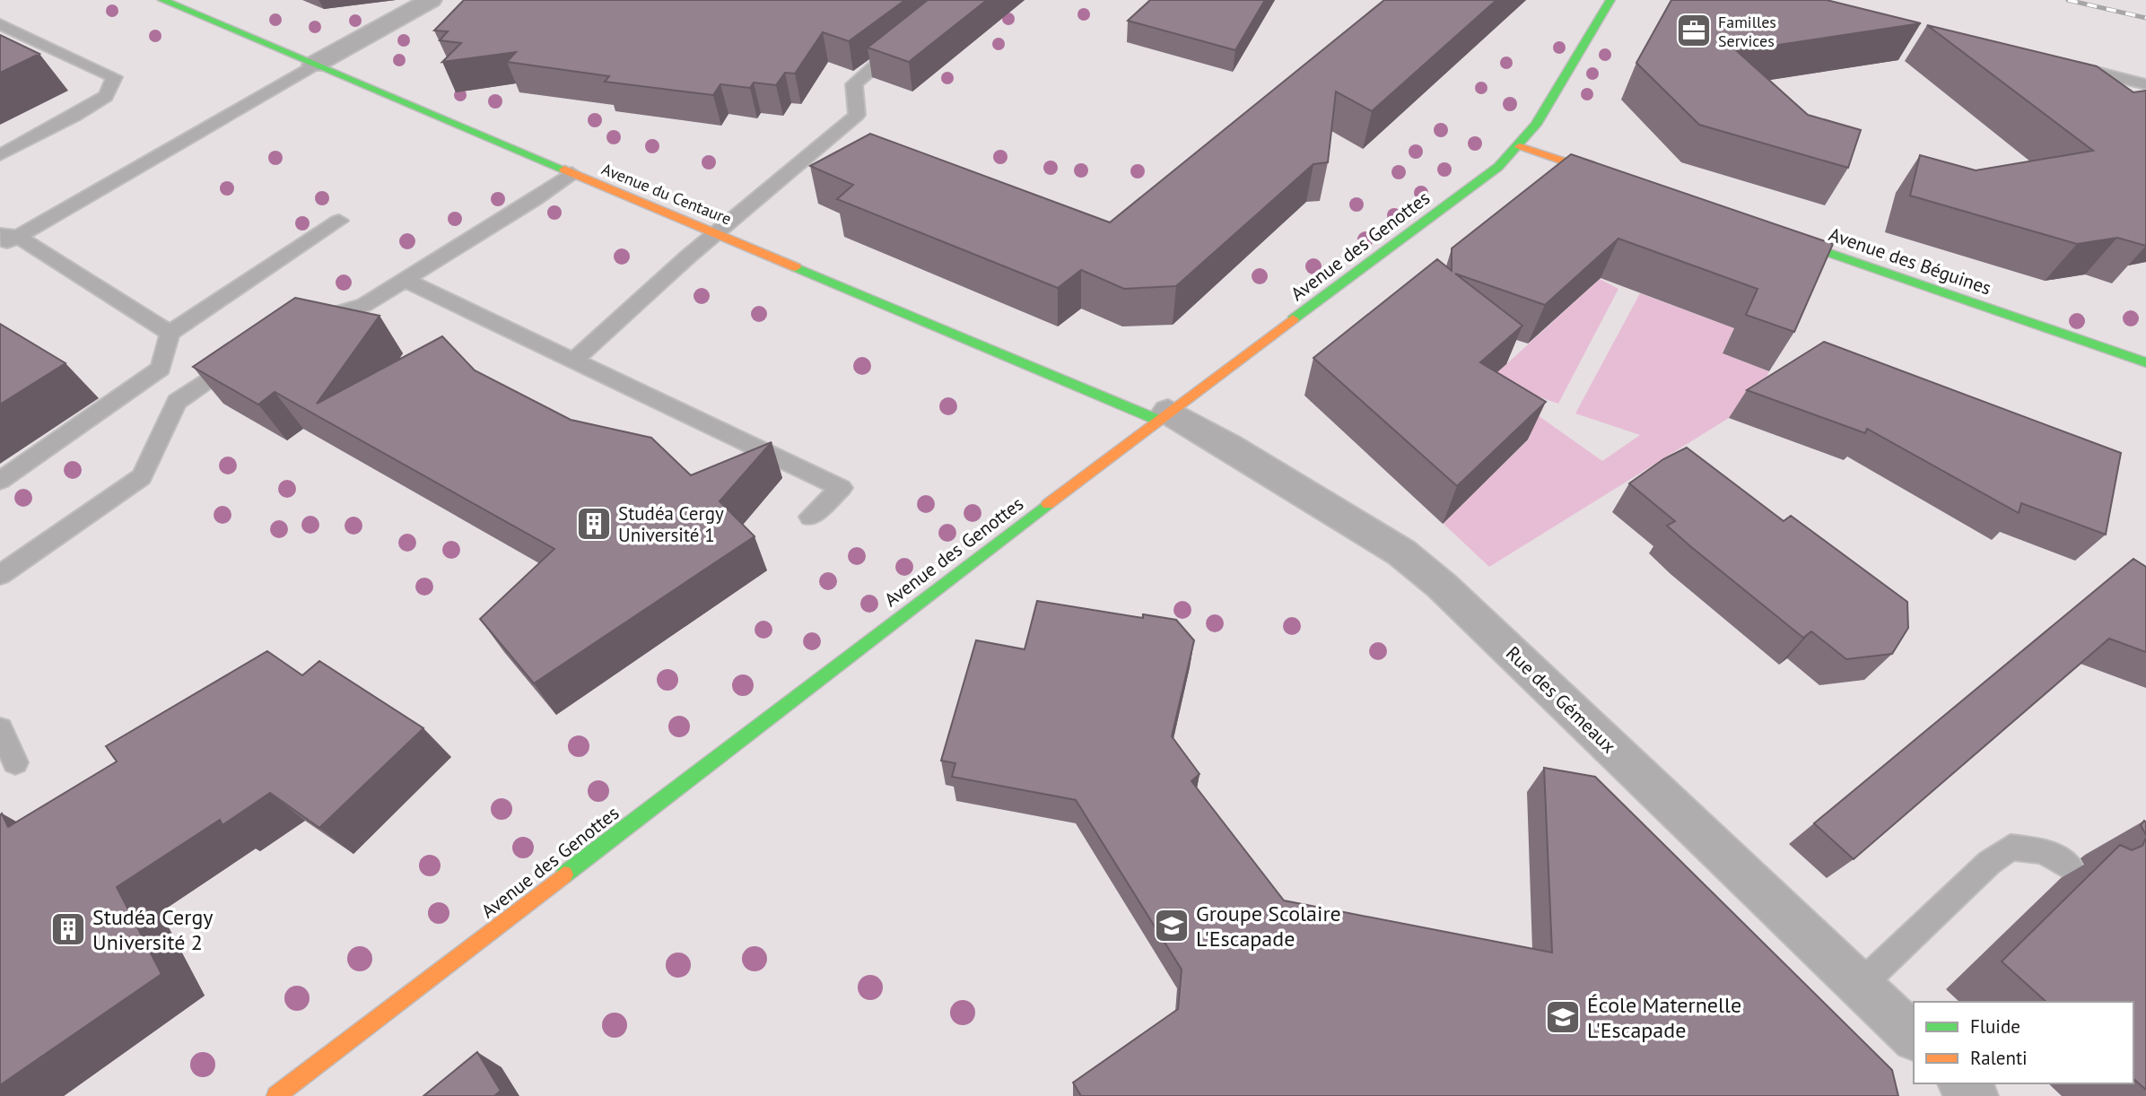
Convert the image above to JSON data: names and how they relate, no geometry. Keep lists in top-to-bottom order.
{
  "streets": {
    "street": [
      "Avenue du Centaure",
      "Avenue des Genottes",
      "Avenue des Béguines",
      "Rue des Gémeaux"
    ]
  },
  "crossings": [
    ["Avenue du Centaure", "Avenue des Genottes"],
    ["Avenue du Centaure", "Rue des Gémeaux"],
    ["Avenue des Genottes", "Rue des Gémeaux"]
  ],
  "places": {
    "office": ["Familles Services"],
    "building": ["Studéa Cergy Université 1", "Studéa Cergy Université 2"],
    "school or university": ["Groupe Scolaire L'Escapade", "École Maternelle L'Escapade"]
  },
  "legend": ["Fluide", "Ralenti"]
}
